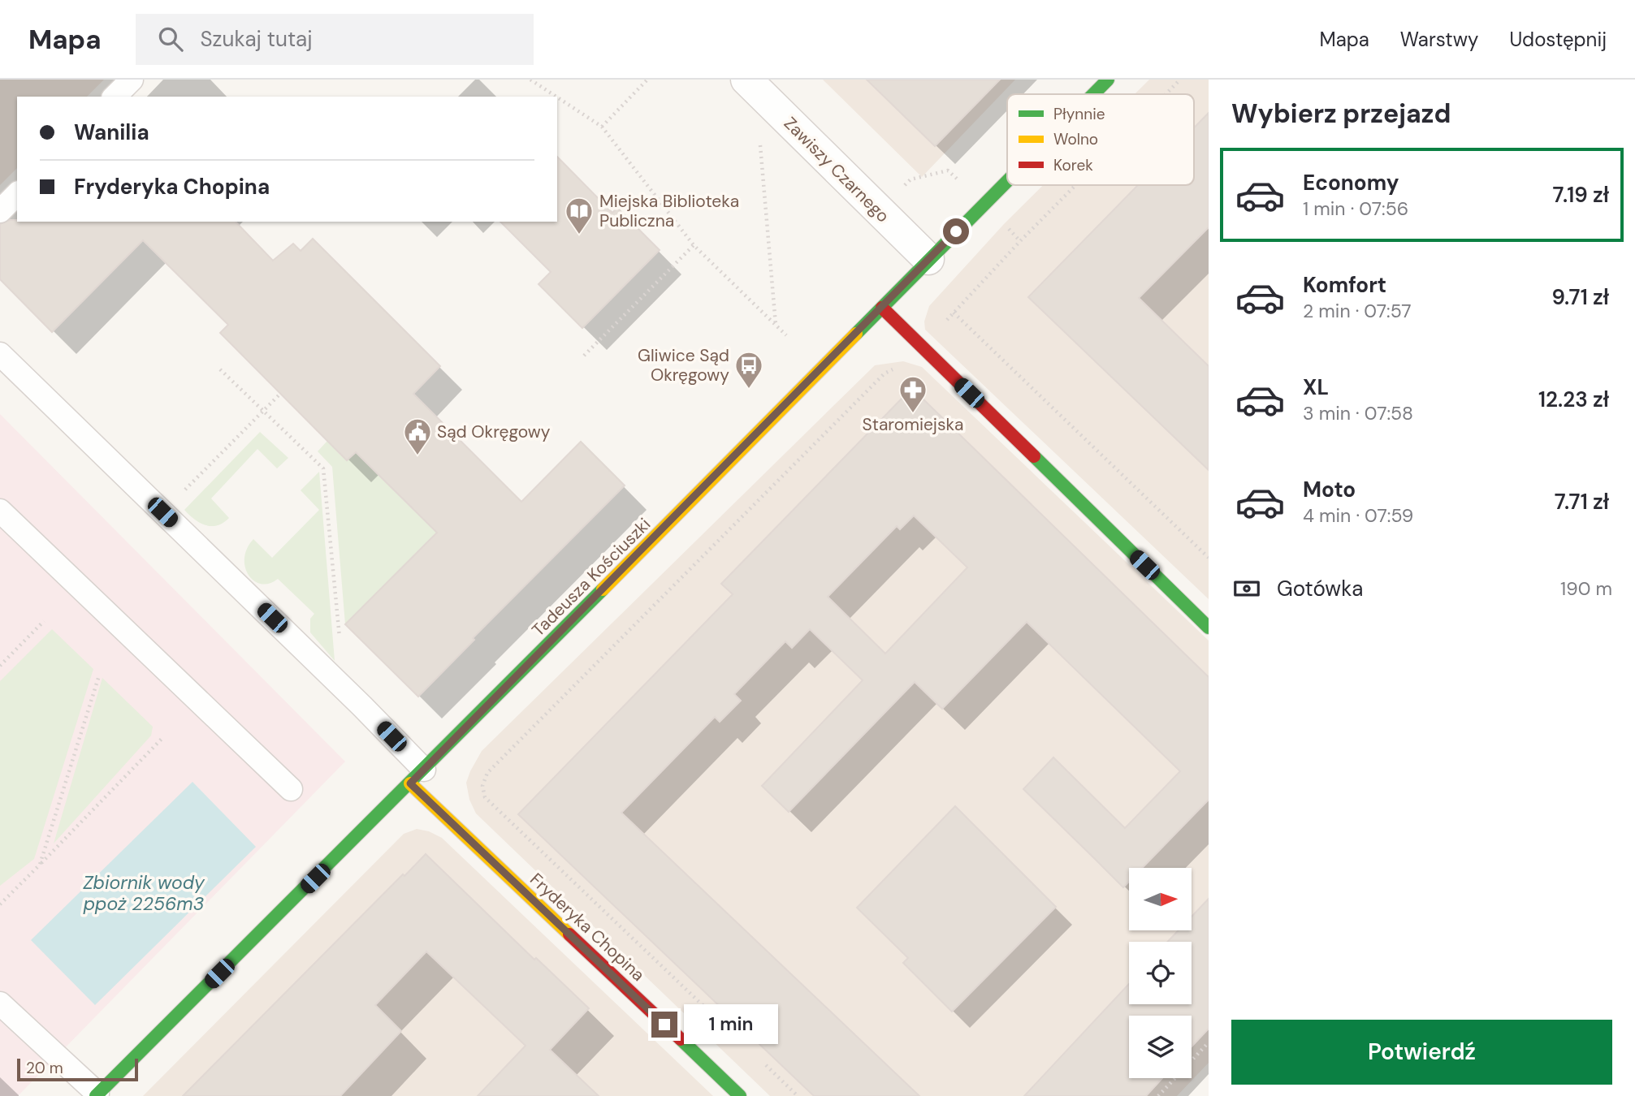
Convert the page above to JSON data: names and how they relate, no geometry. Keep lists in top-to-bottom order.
{
  "streets": {
    "street": ["Zawiszy Czarnego", "Tadeusza Kościuszki", "Fryderyka Chopina"]
  },
  "crossings": [
    ["Zawiszy Czarnego", "Tadeusza Kościuszki"],
    ["Tadeusza Kościuszki", "Fryderyka Chopina"]
  ],
  "water": ["Zbiornik wody ppoż 2256m3"],
  "places": {
    "library": ["Miejska Biblioteka Publiczna"],
    "bus stop": ["Gliwice Sąd Okręgowy"],
    "pharmacy": ["Staromiejska"],
    "public building": ["Sąd Okręgowy"]
  },
  "legend": ["Płynnie", "Wolno", "Korek"],
  "scale_bar": "20 m",
  "north": "right",
  "page": {
    "header": "Mapa",
    "search": "Szukaj tutaj",
    "nav": ["Mapa", "Warstwy", "Udostępnij"],
    "heading": "Wybierz przejazd",
    "banner": ["Wanilia", "Fryderyka Chopina"],
    "list": [
      {
        "name": "Economy",
        "note": "1 min · 07:56",
        "value": "7.19 zł"
      },
      {
        "name": "Komfort",
        "note": "2 min · 07:57",
        "value": "9.71 zł"
      },
      {
        "name": "XL",
        "note": "3 min · 07:58",
        "value": "12.23 zł"
      },
      {
        "name": "Moto",
        "note": "4 min · 07:59",
        "value": "7.71 zł"
      }
    ],
    "pay": ["Gotówka", "190 m"],
    "bubble": "1 min",
    "buttons": "Potwierdź",
    "scale": "20 m"
  }
}
